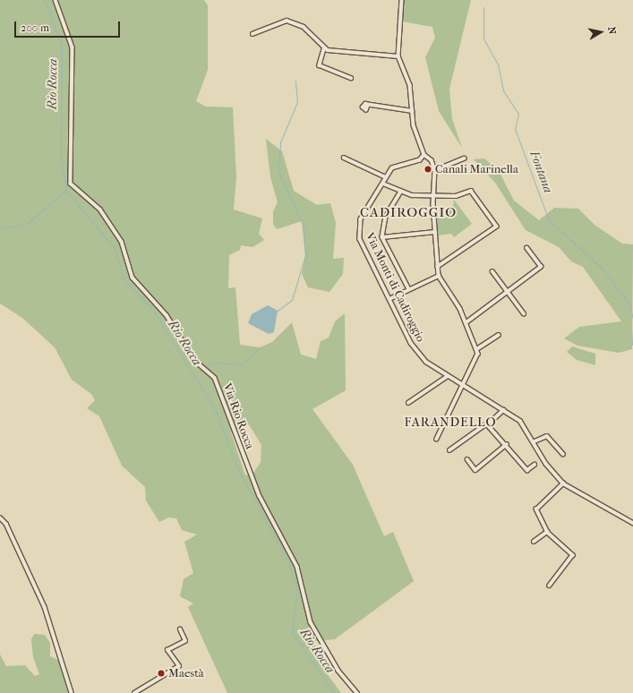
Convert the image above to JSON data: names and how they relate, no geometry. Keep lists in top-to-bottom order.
{
  "streets": {
    "street": ["Via Monti di Cadiroggio", "Via Rio Rocca"]
  },
  "districts": ["CADIROGGIO", "FARANDELLO"],
  "water": ["Rio Rocca", "Fontana"],
  "places": ["Canali Marinella", "Maestà"],
  "scale_bar": "200 m",
  "north": "right"
}
